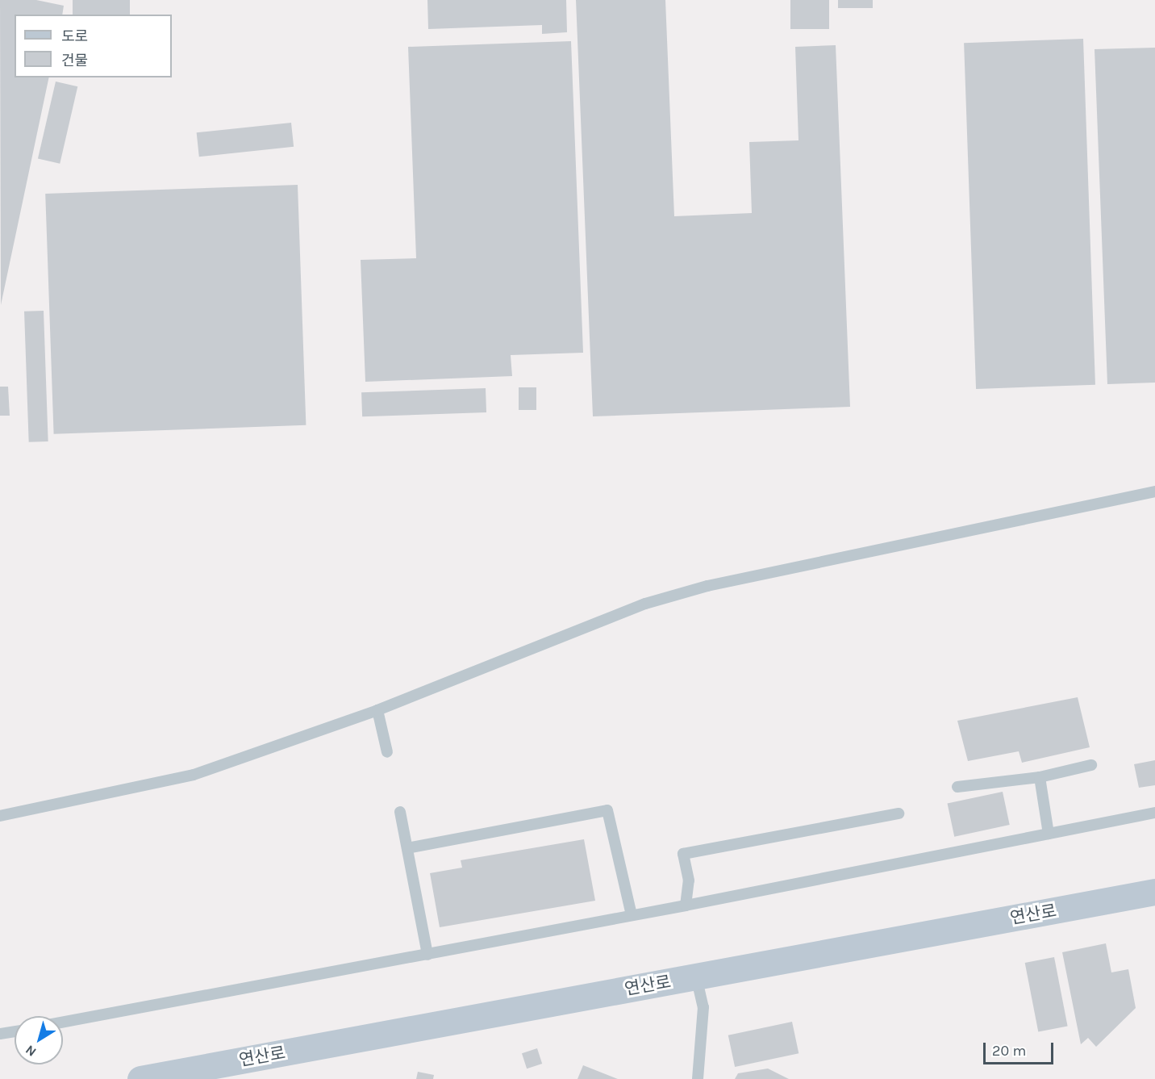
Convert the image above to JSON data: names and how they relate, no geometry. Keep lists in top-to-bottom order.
{
  "streets": {
    "main road": ["연산로"]
  },
  "legend": ["도로", "건물"],
  "scale_bar": "20 m",
  "north": "bottom left"
}
